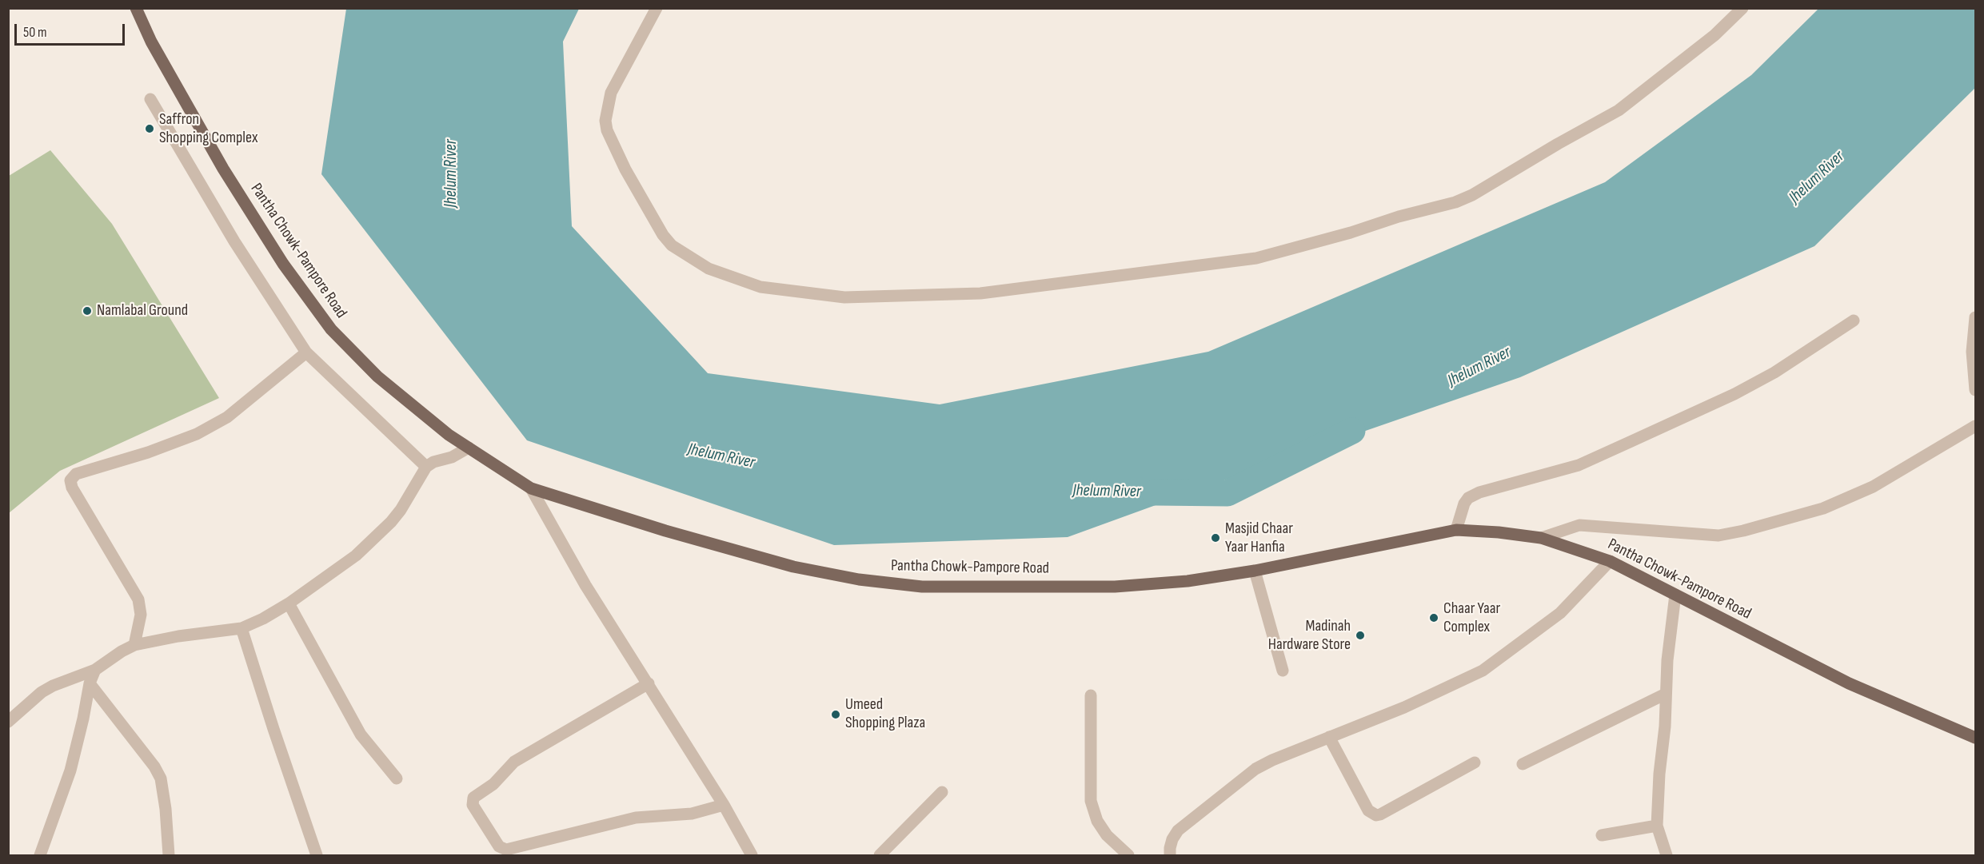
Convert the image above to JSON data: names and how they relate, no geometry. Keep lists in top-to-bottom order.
{
  "streets": {
    "main road": ["Pantha Chowk-Pampore Road"]
  },
  "water": ["Jhelum River"],
  "places": [
    "Saffron Shopping Complex",
    "Namlabal Ground",
    "Masjid Chaar Yaar Hanfia",
    "Chaar Yaar Complex",
    "Madinah Hardware Store",
    "Umeed Shopping Plaza"
  ],
  "scale_bar": "50 m"
}
